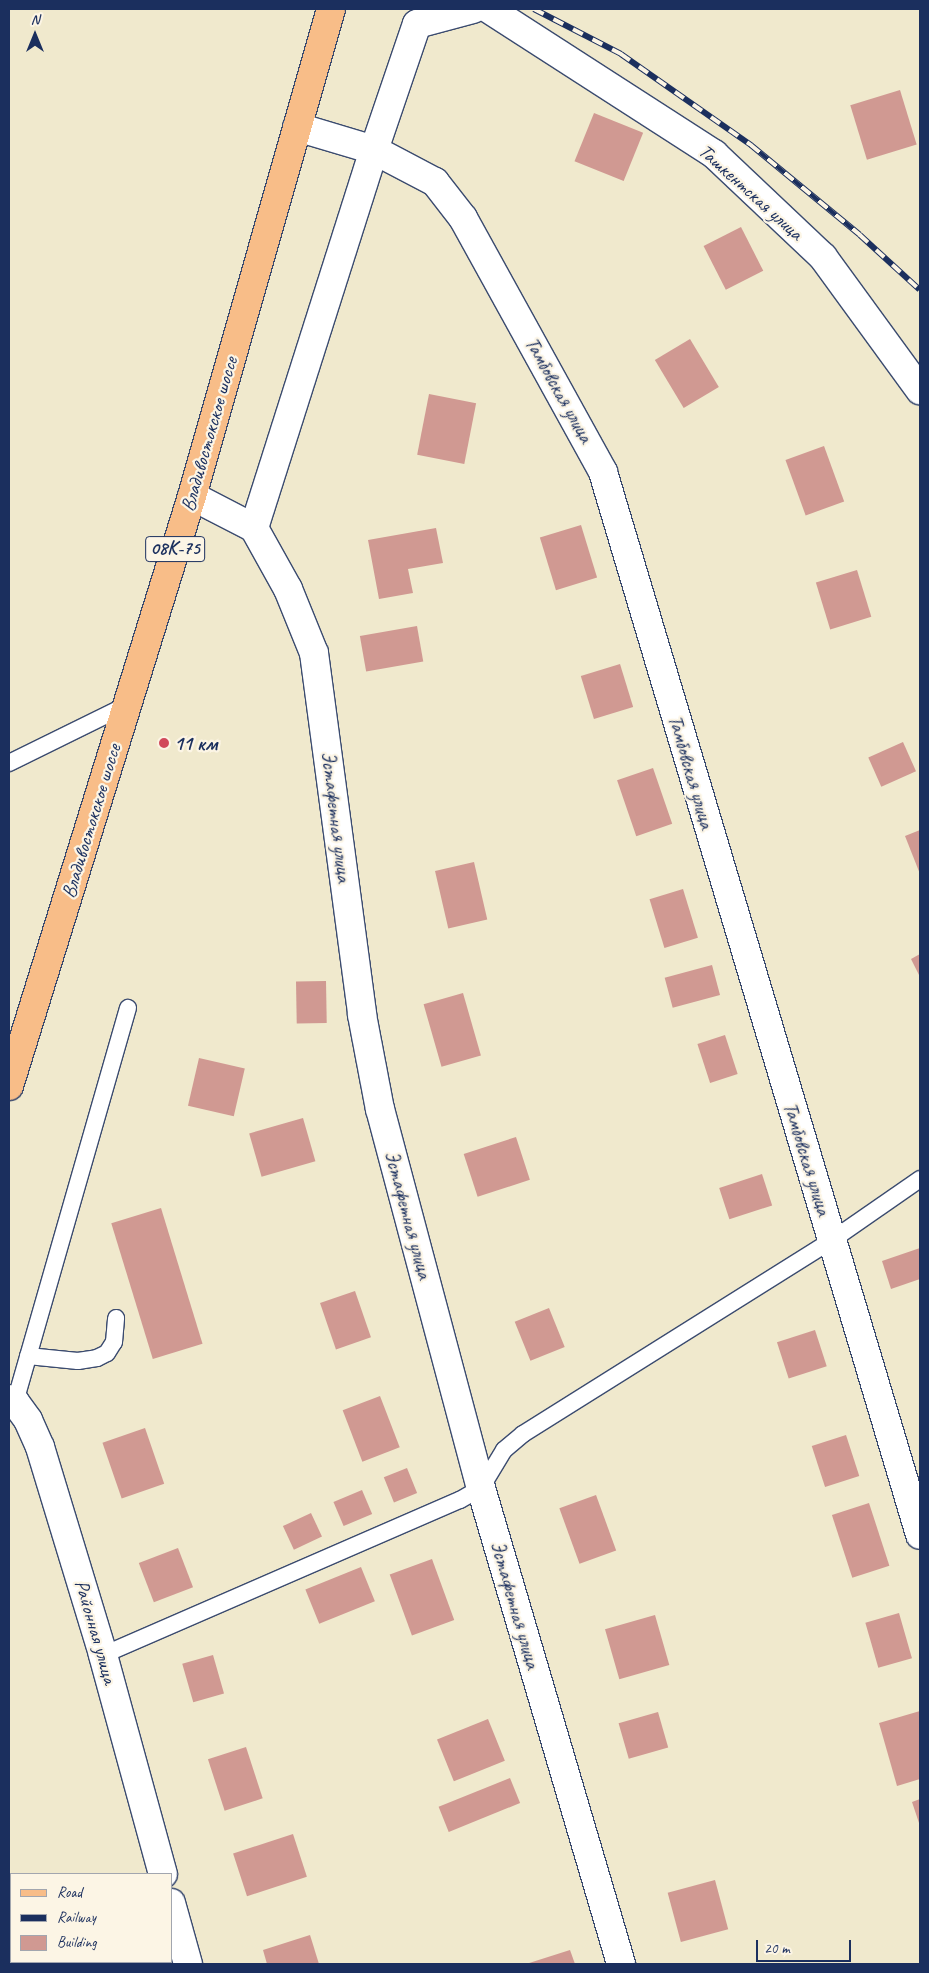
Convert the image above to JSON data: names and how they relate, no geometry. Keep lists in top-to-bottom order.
{
  "streets": {
    "main road": ["Владивостокское шоссе", "08К-75"],
    "street": [
      "Ташкентская улица",
      "Тамбовская улица",
      "Эстафетная улица",
      "Районная улица"
    ]
  },
  "crossings": [
    ["Тамбовская улица", "Владивостокское шоссе"]
  ],
  "places": ["11 км"],
  "legend": ["Road", "Railway", "Building"],
  "scale_bar": "20 m",
  "north": "top"
}
